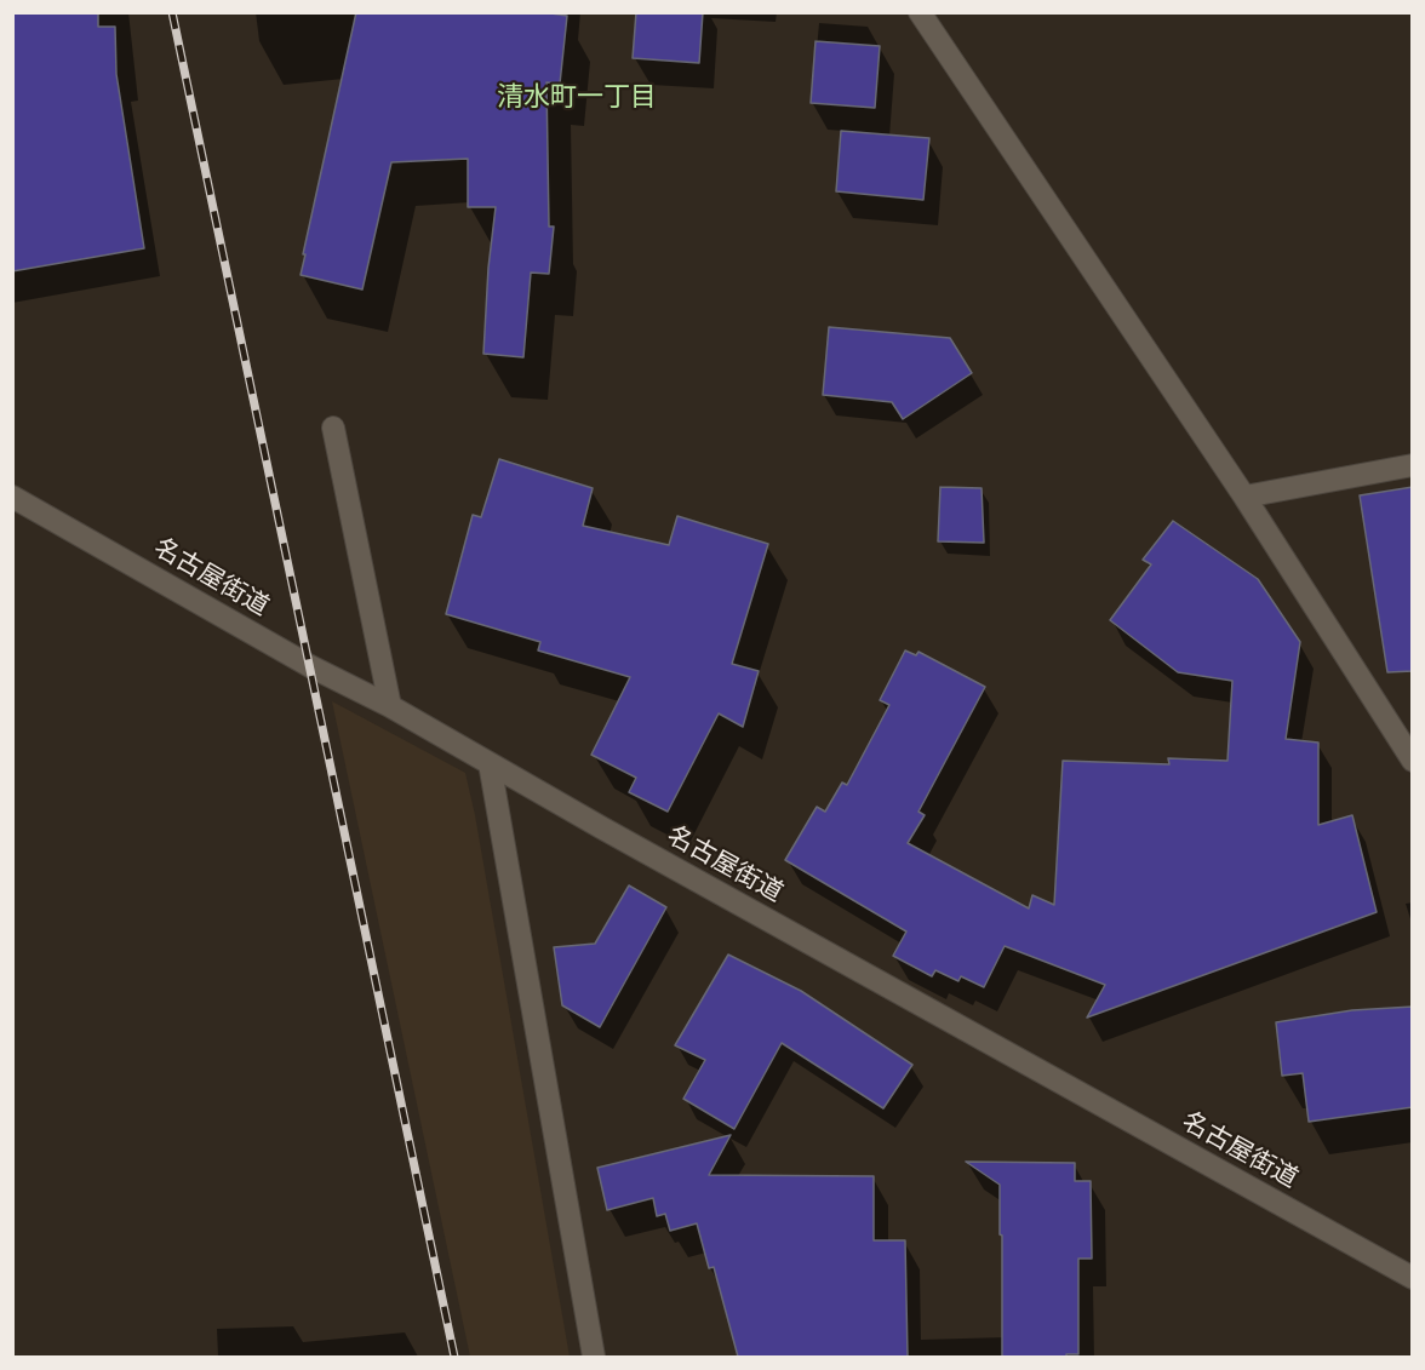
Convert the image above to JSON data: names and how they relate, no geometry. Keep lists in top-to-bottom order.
{
  "streets": {
    "street": ["名古屋街道"]
  },
  "districts": ["清水町一丁目"]
}
